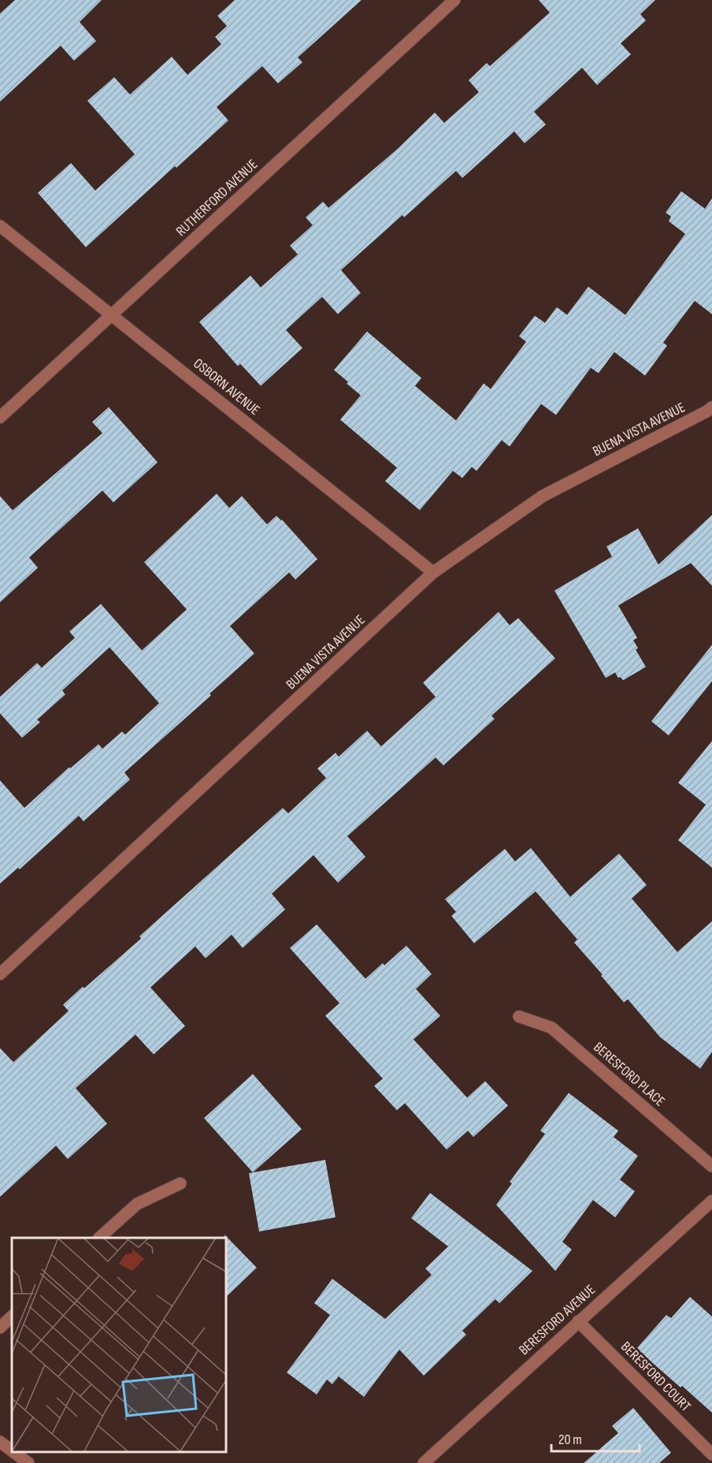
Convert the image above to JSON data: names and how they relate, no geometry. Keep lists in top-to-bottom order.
{
  "streets": {
    "street": [
      "RUTHERFORD AVENUE",
      "OSBORN AVENUE",
      "BUENA VISTA AVENUE",
      "BERESFORD PLACE",
      "BERESFORD AVENUE",
      "BERESFORD COURT"
    ]
  },
  "crossings": [
    ["RUTHERFORD AVENUE", "OSBORN AVENUE"],
    ["OSBORN AVENUE", "BUENA VISTA AVENUE"],
    ["BERESFORD AVENUE", "BERESFORD COURT"]
  ],
  "scale_bar": "20 m"
}
